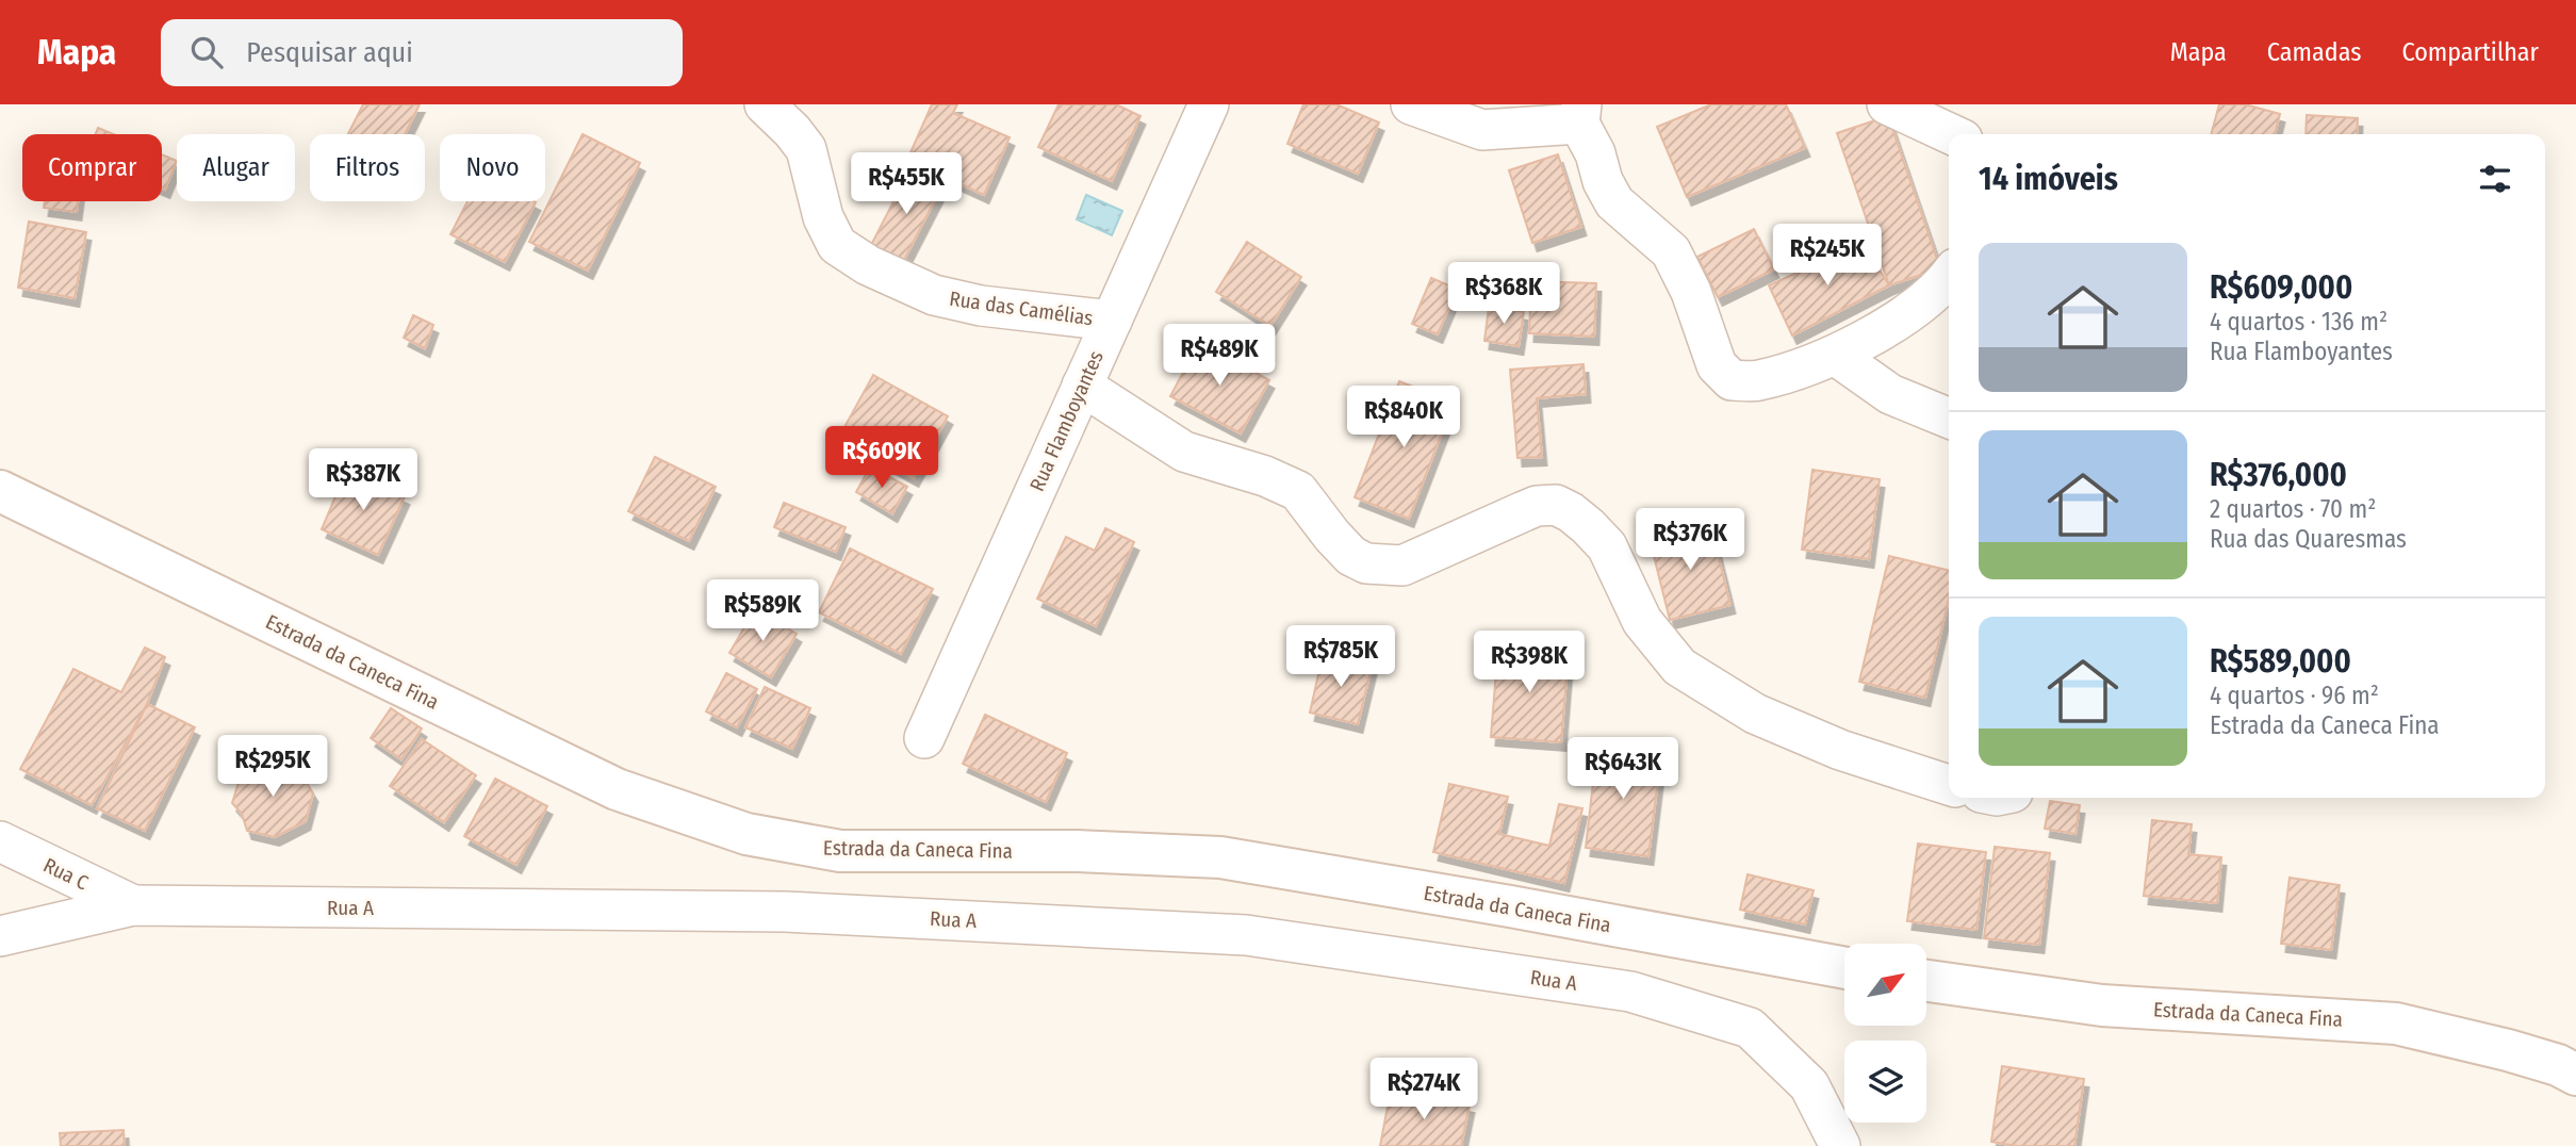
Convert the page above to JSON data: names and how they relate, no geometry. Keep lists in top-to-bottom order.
{
  "streets": {
    "street": [
      "Rua das Camélias",
      "Rua Flamboyantes",
      "Estrada da Caneca Fina",
      "Rua C",
      "Rua A"
    ]
  },
  "crossings": [
    ["Rua das Camélias", "Rua Flamboyantes"],
    ["Rua C", "Rua A"]
  ],
  "north": "top right",
  "page": {
    "header": "Mapa",
    "search": "Pesquisar aqui",
    "nav": ["Mapa", "Camadas", "Compartilhar"],
    "chip": [
      "Comprar",
      "Alugar",
      "Filtros",
      "Novo"
    ],
    "heading": "14 imóveis",
    "price": [
      "R$455K",
      "R$245K",
      "R$368K",
      "R$489K",
      "R$840K",
      "R$609K",
      "R$387K",
      "R$376K",
      "R$589K",
      "R$785K",
      "R$398K",
      "R$295K",
      "R$643K",
      "R$274K"
    ],
    "list": [
      {
        "name": "R$609,000",
        "note": "4 quartos · 136 m² · Rua Flamboyantes"
      },
      {
        "name": "R$376,000",
        "note": "2 quartos · 70 m² · Rua das Quaresmas"
      },
      {
        "name": "R$589,000",
        "note": "4 quartos · 96 m² · Estrada da Caneca Fina"
      }
    ]
  }
}
